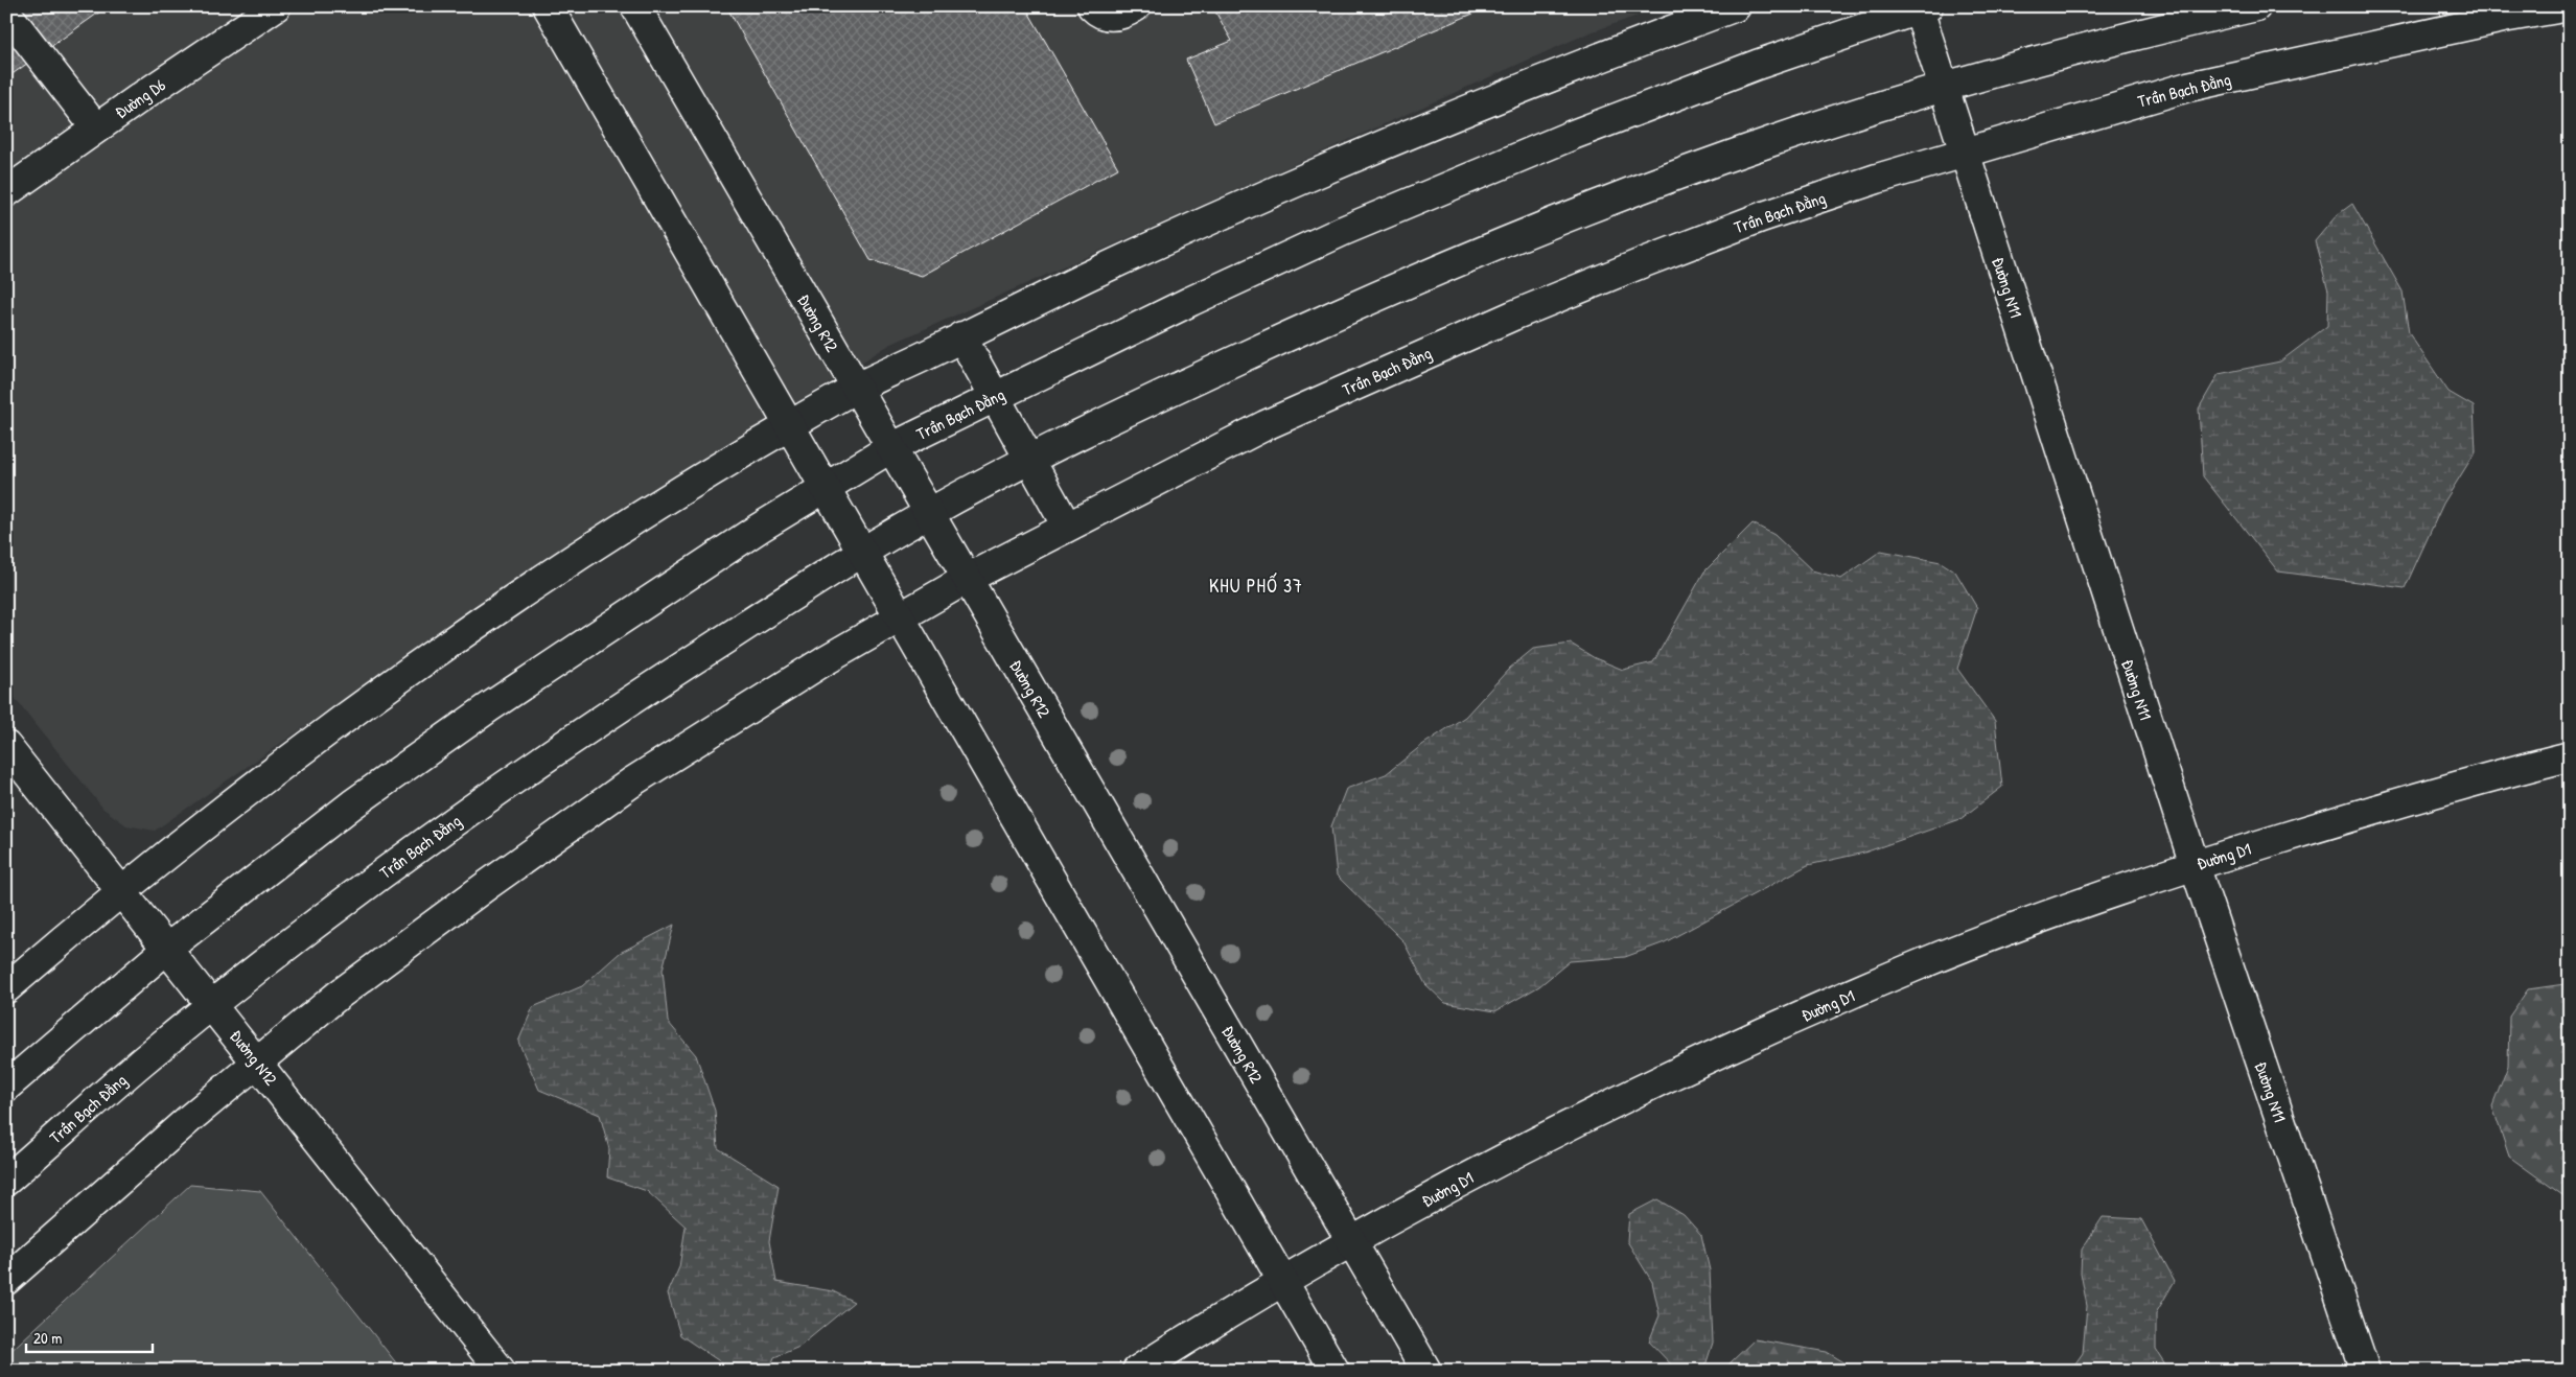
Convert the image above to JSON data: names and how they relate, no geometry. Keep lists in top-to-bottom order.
{
  "streets": {
    "street": [
      "Trần Bạch Đằng",
      "Đường D6",
      "Đường N11",
      "Đường R12",
      "Đường D1",
      "Đường N12"
    ]
  },
  "crossings": [
    ["Trần Bạch Đằng", "Đường N11"],
    ["Trần Bạch Đằng", "Đường R12"],
    ["Trần Bạch Đằng", "Đường N12"],
    ["Đường N11", "Đường D1"],
    ["Đường R12", "Đường D1"]
  ],
  "districts": ["KHU PHỐ 37"],
  "scale_bar": "20 m"
}
